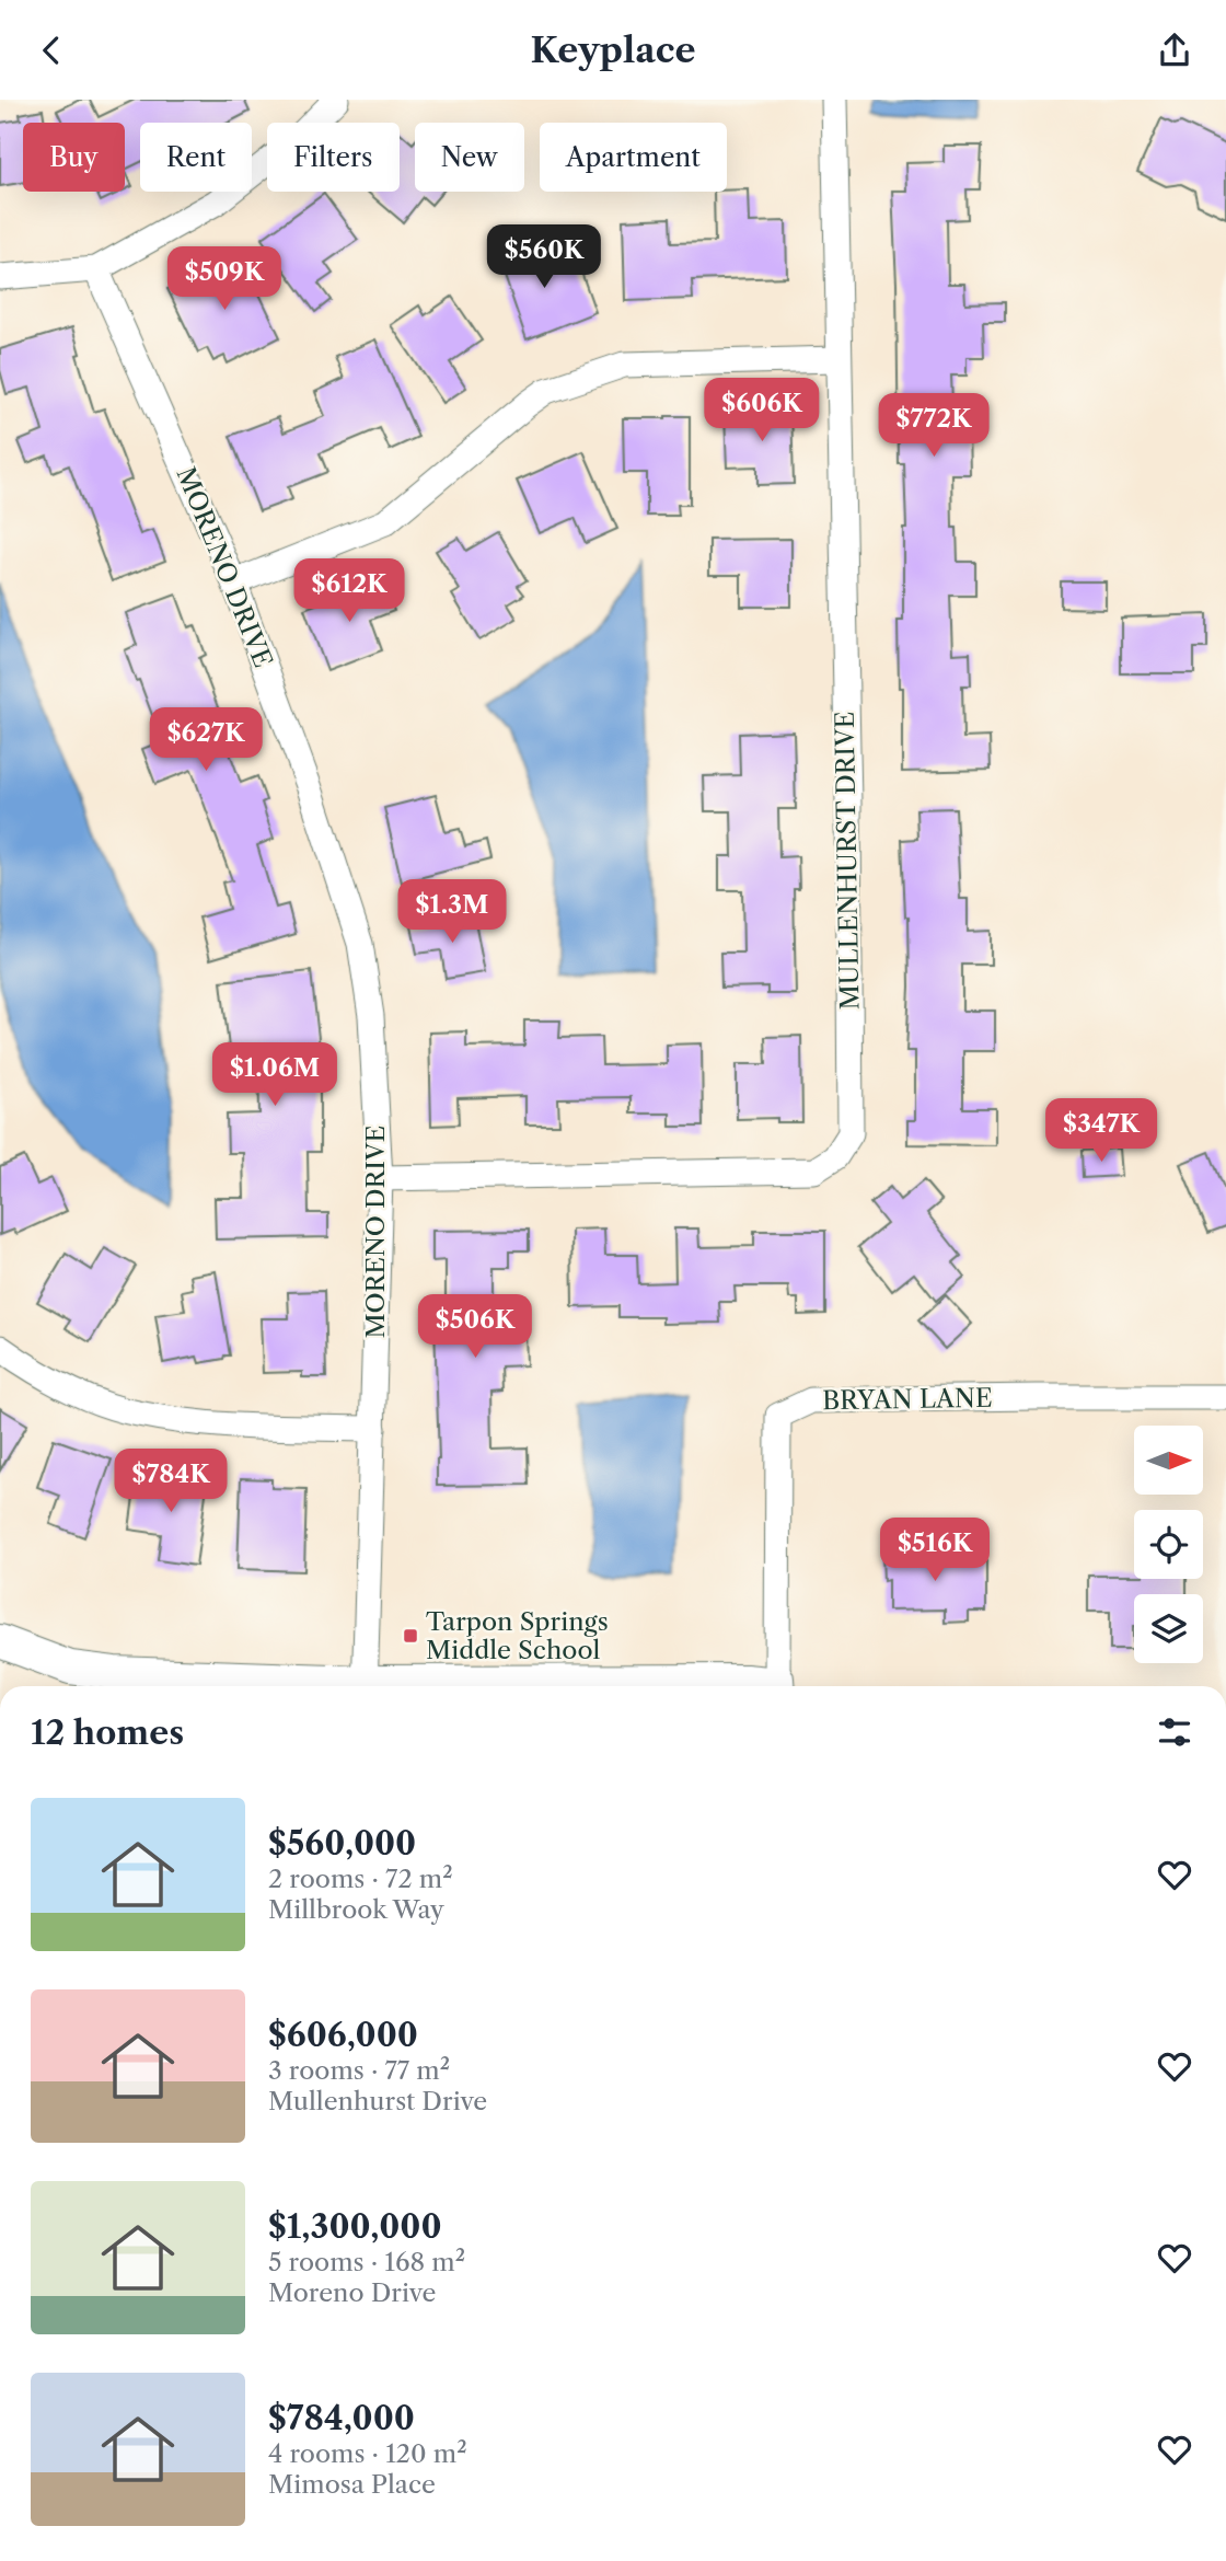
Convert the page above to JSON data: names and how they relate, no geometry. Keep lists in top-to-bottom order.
{
  "streets": {
    "street": ["MORENO DRIVE", "MULLENHURST DRIVE", "BRYAN LANE"]
  },
  "crossings": [
    ["MORENO DRIVE", "MULLENHURST DRIVE"]
  ],
  "places": {
    "transit": ["Tarpon Springs Middle School"]
  },
  "north": "right",
  "page": {
    "header": "Keyplace",
    "chip": [
      "Buy",
      "Rent",
      "Filters",
      "New",
      "Apartment"
    ],
    "price": [
      "$560K",
      "$509K",
      "$606K",
      "$772K",
      "$612K",
      "$627K",
      "$1.3M",
      "$1.06M",
      "$347K",
      "$506K",
      "$784K",
      "$516K"
    ],
    "heading": "12 homes",
    "list": [
      {
        "name": "$560,000",
        "note": "2 rooms · 72 m² · Millbrook Way"
      },
      {
        "name": "$606,000",
        "note": "3 rooms · 77 m² · Mullenhurst Drive"
      },
      {
        "name": "$1,300,000",
        "note": "5 rooms · 168 m² · Moreno Drive"
      },
      {
        "name": "$784,000",
        "note": "4 rooms · 120 m² · Mimosa Place"
      }
    ]
  }
}
